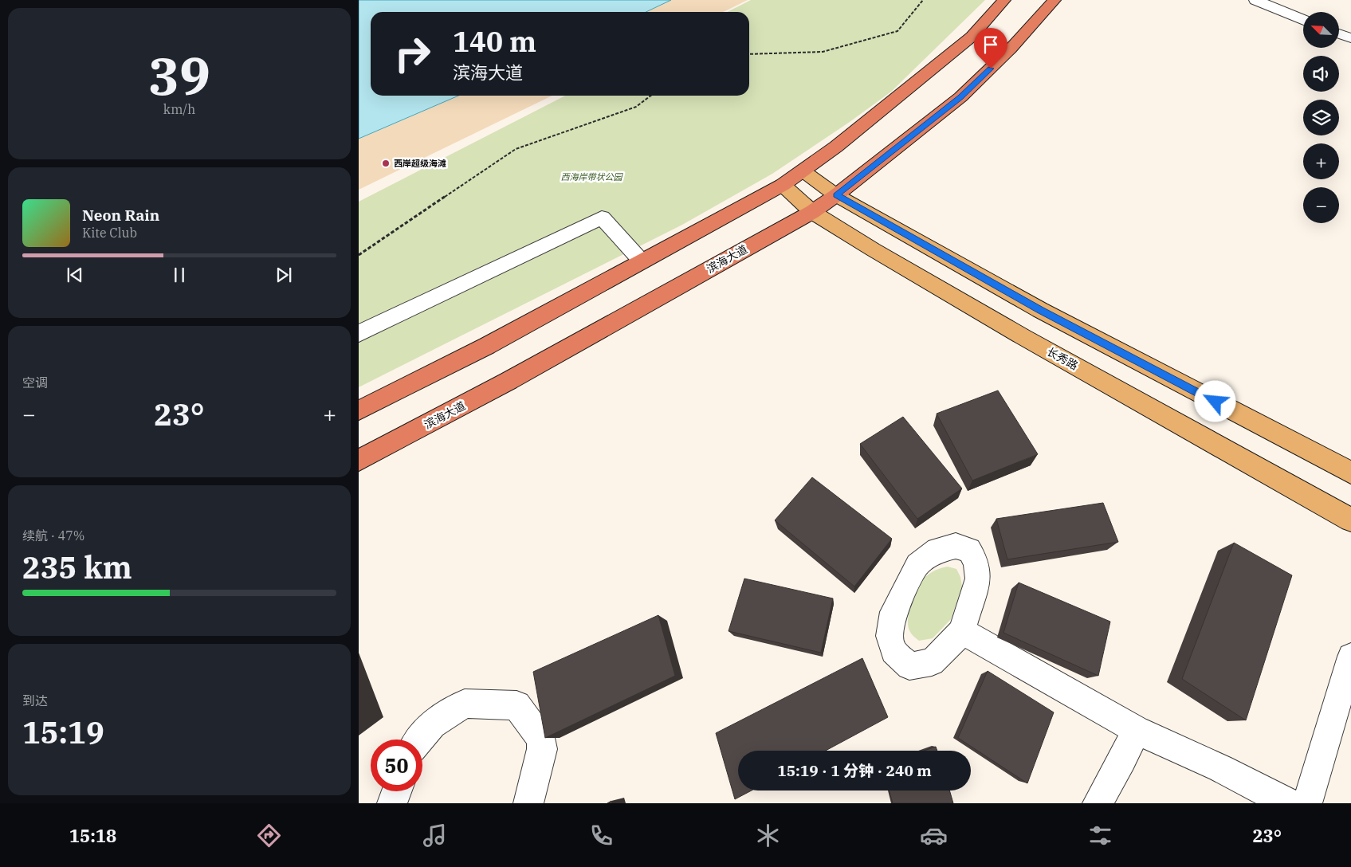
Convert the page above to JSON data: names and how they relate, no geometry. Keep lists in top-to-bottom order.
{
  "streets": {
    "highway": ["滨海大道"],
    "main road": ["长秀路"]
  },
  "crossings": [
    ["滨海大道", "长秀路"]
  ],
  "parks": ["西海岸带状公园"],
  "places": ["西岸超级海滩"],
  "north": "top left",
  "page": {
    "tile": [
      ["39", "km/h"],
      "空调",
      ["续航 · 47%", "235 km"],
      ["到达", "15:19"]
    ],
    "map_buttons": ["+", "−"],
    "turn": ["140 m", "滨海大道"],
    "song": ["Neon Rain", "Kite Club"],
    "heat": ["−", "23°", "+"],
    "limit": "50",
    "trip": "15:19 · 1 分钟 · 240 m",
    "tabs": ["15:18", "23°"]
  }
}
